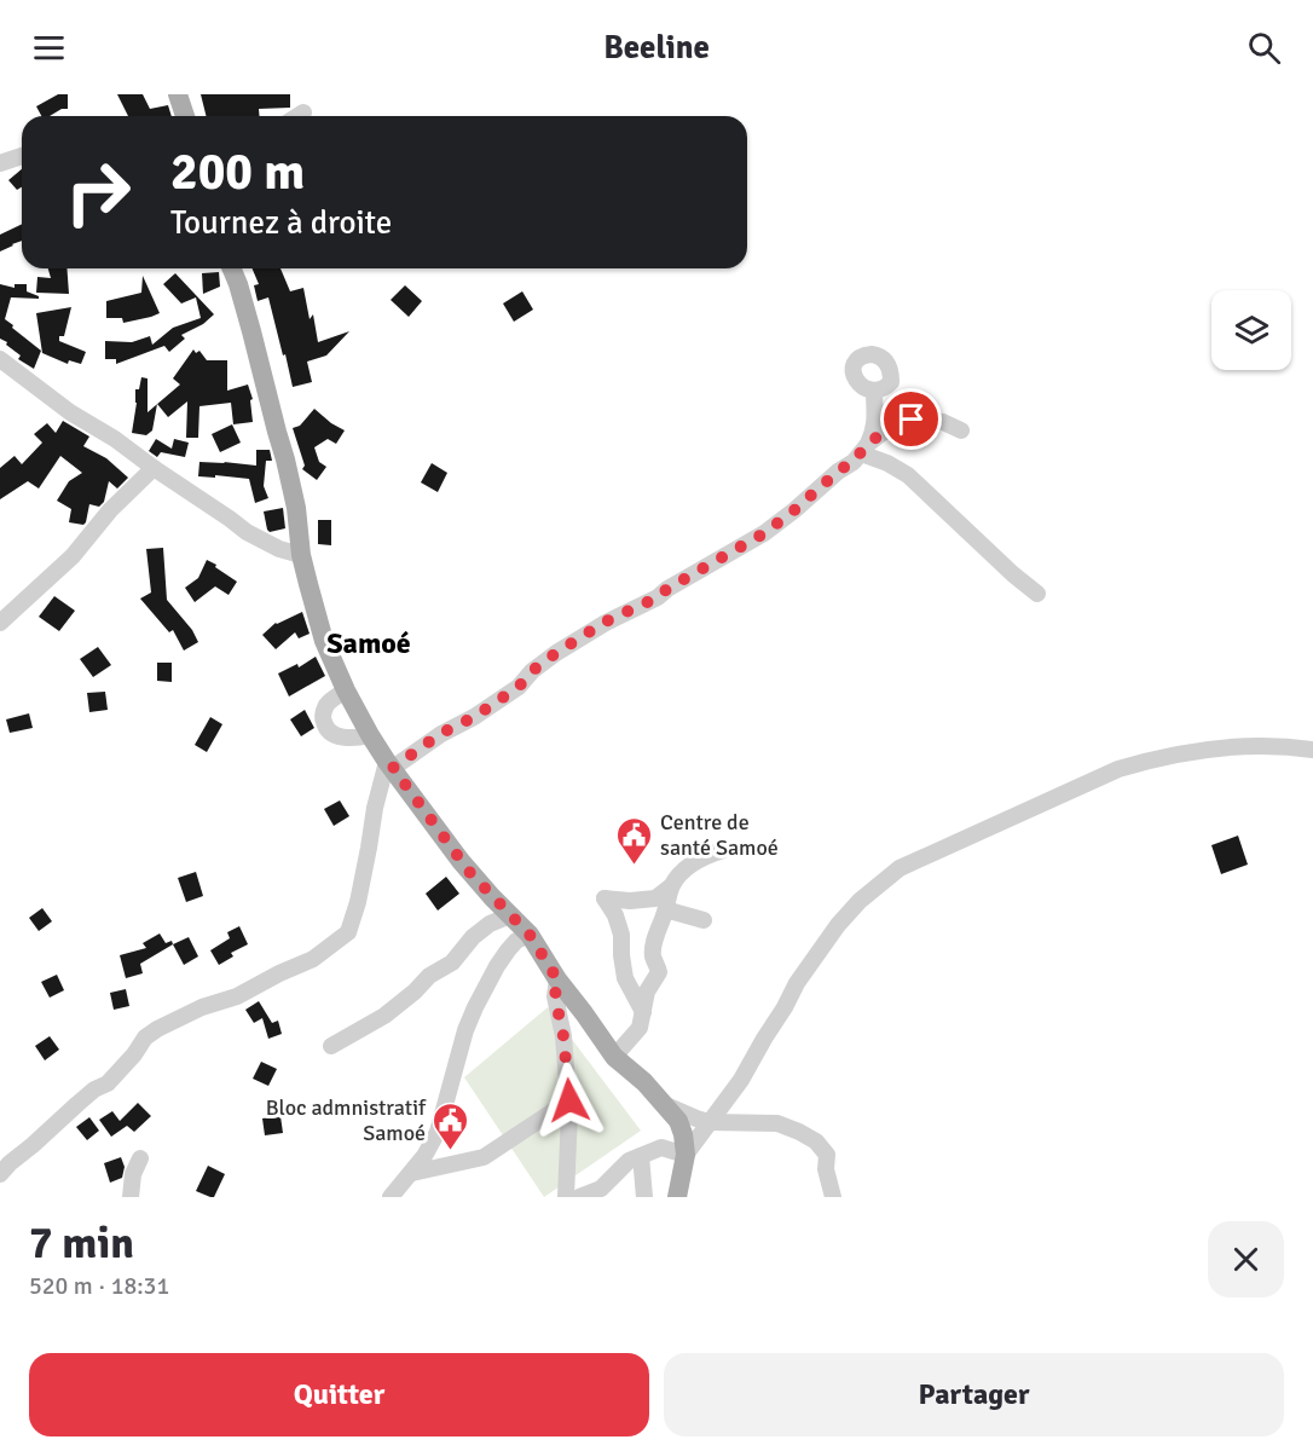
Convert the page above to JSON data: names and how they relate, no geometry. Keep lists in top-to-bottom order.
{
  "districts": ["Samoé"],
  "places": {
    "public building": ["Centre de santé Samoé", "Bloc admnistratif Samoé"]
  },
  "page": {
    "header": "Beeline",
    "turn": ["200 m", "Tournez à droite"],
    "heading": ["7 min", "520 m · 18:31"],
    "buttons": ["Quitter", "Partager"]
  }
}
